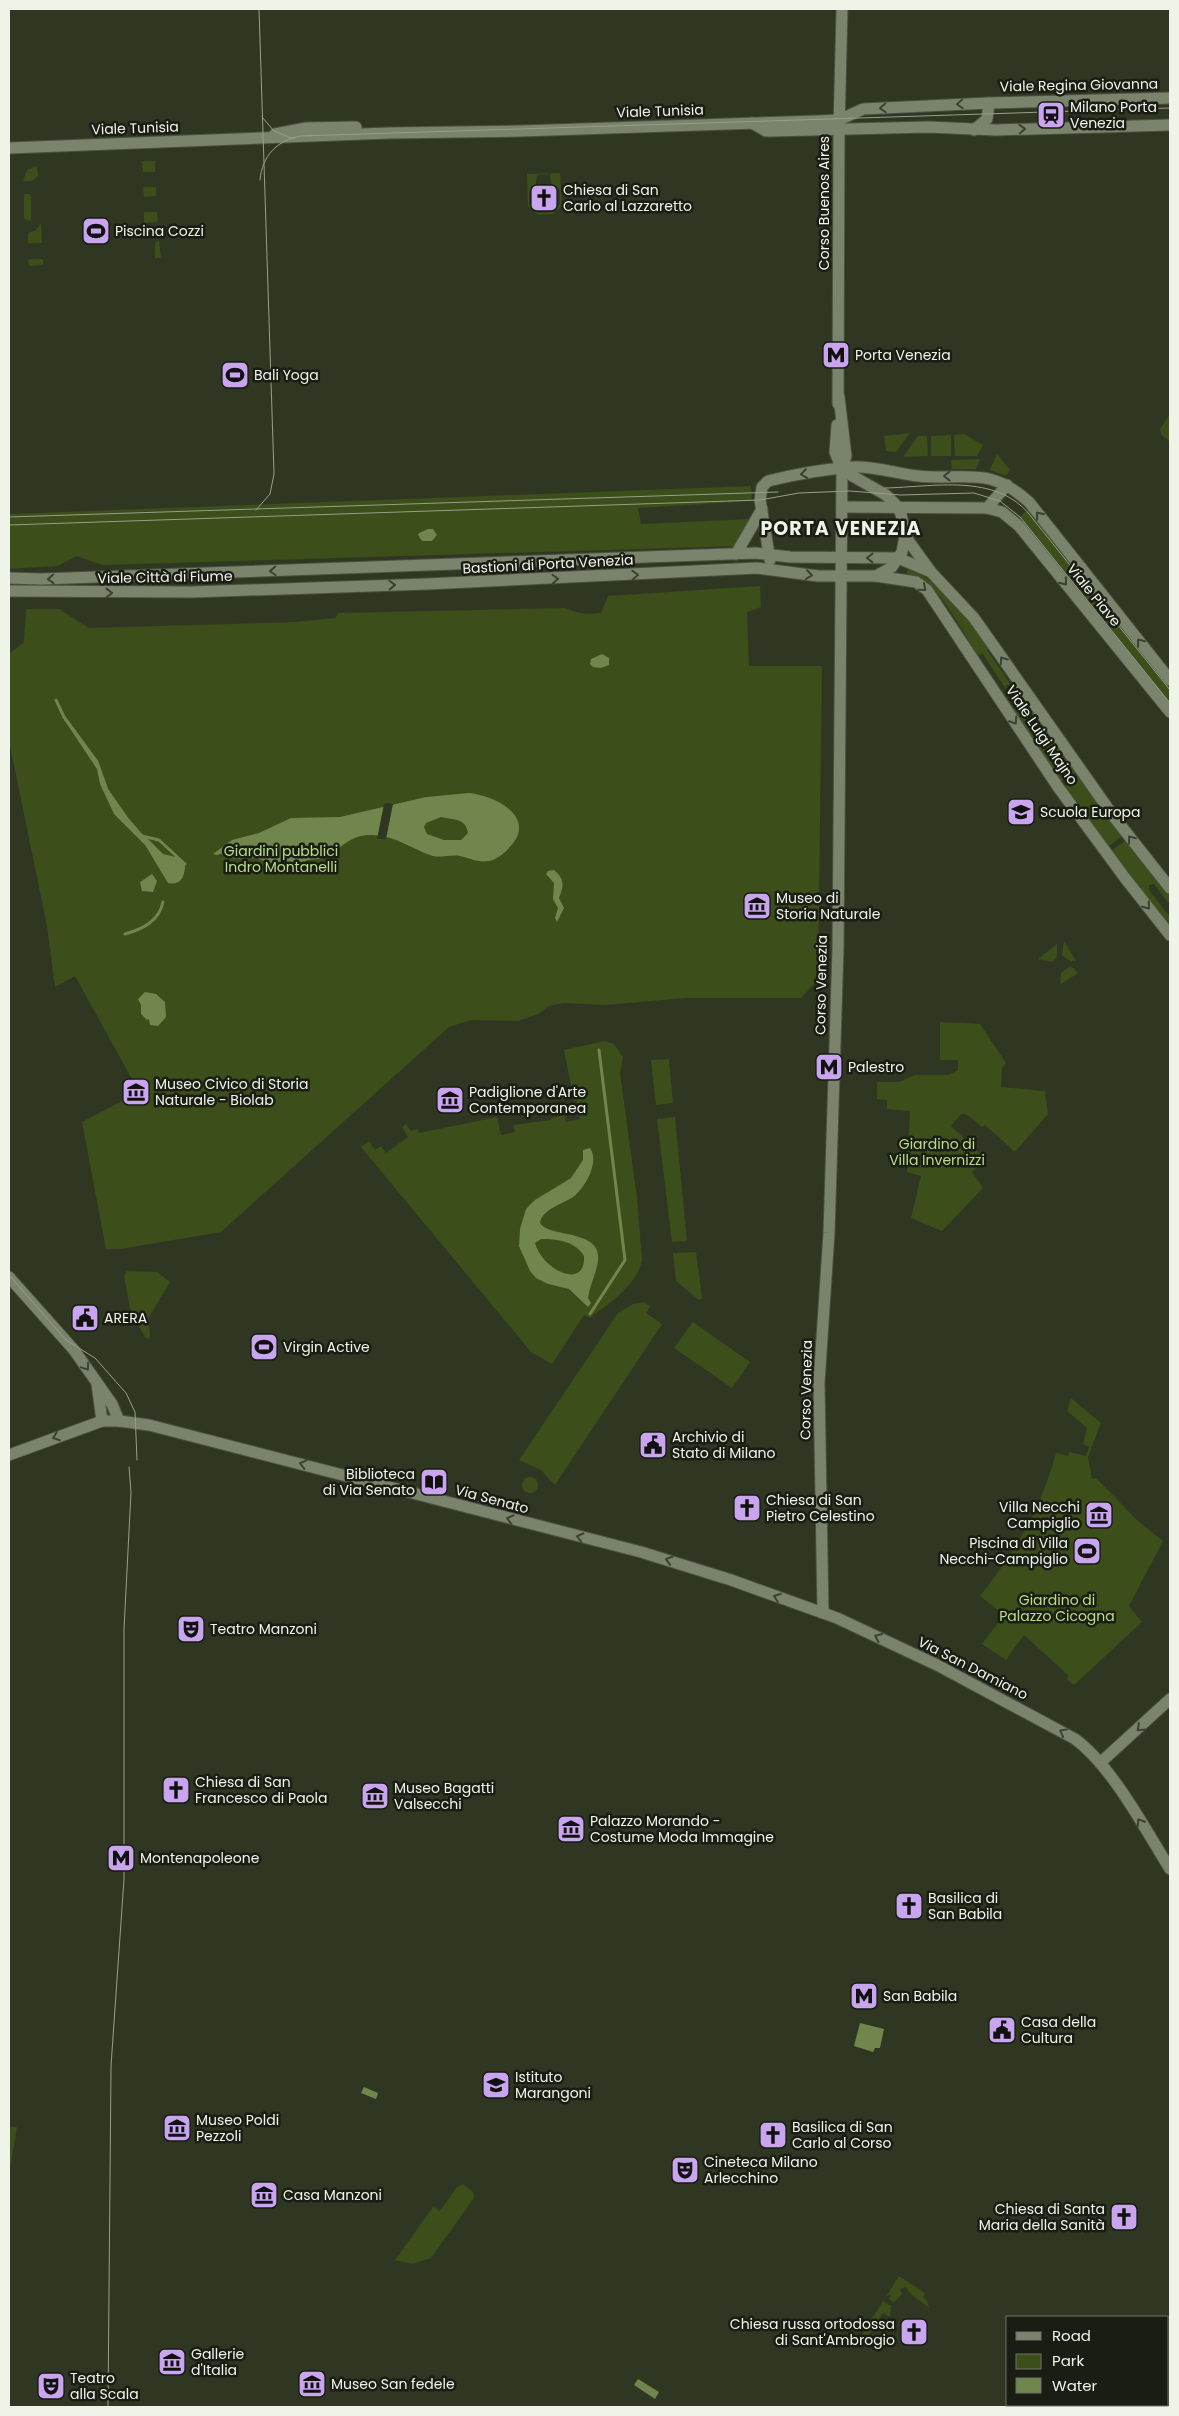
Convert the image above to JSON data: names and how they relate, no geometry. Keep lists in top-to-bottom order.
{
  "streets": {
    "street": [
      "Viale Regina Giovanna",
      "Viale Tunisia",
      "Corso Buenos Aires",
      "Bastioni di Porta Venezia",
      "Viale Città di Fiume",
      "Viale Piave",
      "Viale Luigi Majno",
      "Corso Venezia",
      "Via Senato",
      "Via San Damiano"
    ]
  },
  "crossings": [
    ["Viale Regina Giovanna", "Viale Tunisia"],
    ["Viale Regina Giovanna", "Corso Buenos Aires"],
    ["Viale Tunisia", "Corso Buenos Aires"],
    ["Corso Buenos Aires", "Corso Venezia"],
    ["Bastioni di Porta Venezia", "Viale Città di Fiume"],
    ["Bastioni di Porta Venezia", "Viale Luigi Majno"],
    ["Bastioni di Porta Venezia", "Corso Venezia"],
    ["Viale Luigi Majno", "Corso Venezia"],
    ["Corso Venezia", "Via Senato"],
    ["Corso Venezia", "Via San Damiano"],
    ["Via Senato", "Via San Damiano"]
  ],
  "one_way": ["Via Senato", "Via San Damiano"],
  "districts": ["PORTA VENEZIA"],
  "parks": ["Giardini pubblici Indro Montanelli", "Giardino di Villa Invernizzi", "Giardino di Palazzo Cicogna"],
  "places": {
    "station": ["Milano Porta Venezia"],
    "church": [
      "Chiesa di San Carlo al Lazzaretto",
      "Chiesa di San Pietro Celestino",
      "Chiesa di San Francesco di Paola",
      "Basilica di San Babila",
      "Basilica di San Carlo al Corso",
      "Chiesa di Santa Maria della Sanità",
      "Chiesa russa ortodossa di Sant'Ambrogio"
    ],
    "sports": [
      "Piscina Cozzi",
      "Bali Yoga",
      "Virgin Active",
      "Piscina di Villa Necchi-Campiglio"
    ],
    "metro station": [
      "Porta Venezia",
      "Palestro",
      "Montenapoleone",
      "San Babila"
    ],
    "school or university": ["Scuola Europa", "Istituto Marangoni"],
    "museum": [
      "Museo di Storia Naturale",
      "Museo Civico di Storia Naturale - Biolab",
      "Padiglione d'Arte Contemporanea",
      "Villa Necchi Campiglio",
      "Museo Bagatti Valsecchi",
      "Palazzo Morando - Costume Moda Immagine",
      "Museo Poldi Pezzoli",
      "Casa Manzoni",
      "Gallerie d'Italia",
      "Museo San fedele"
    ],
    "public building": ["ARERA", "Archivio di Stato di Milano", "Casa della Cultura"],
    "library": ["Biblioteca di Via Senato"],
    "theatre": ["Teatro Manzoni", "Cineteca Milano Arlecchino", "Teatro alla Scala"]
  },
  "legend": ["Road", "Park", "Water"]
}
